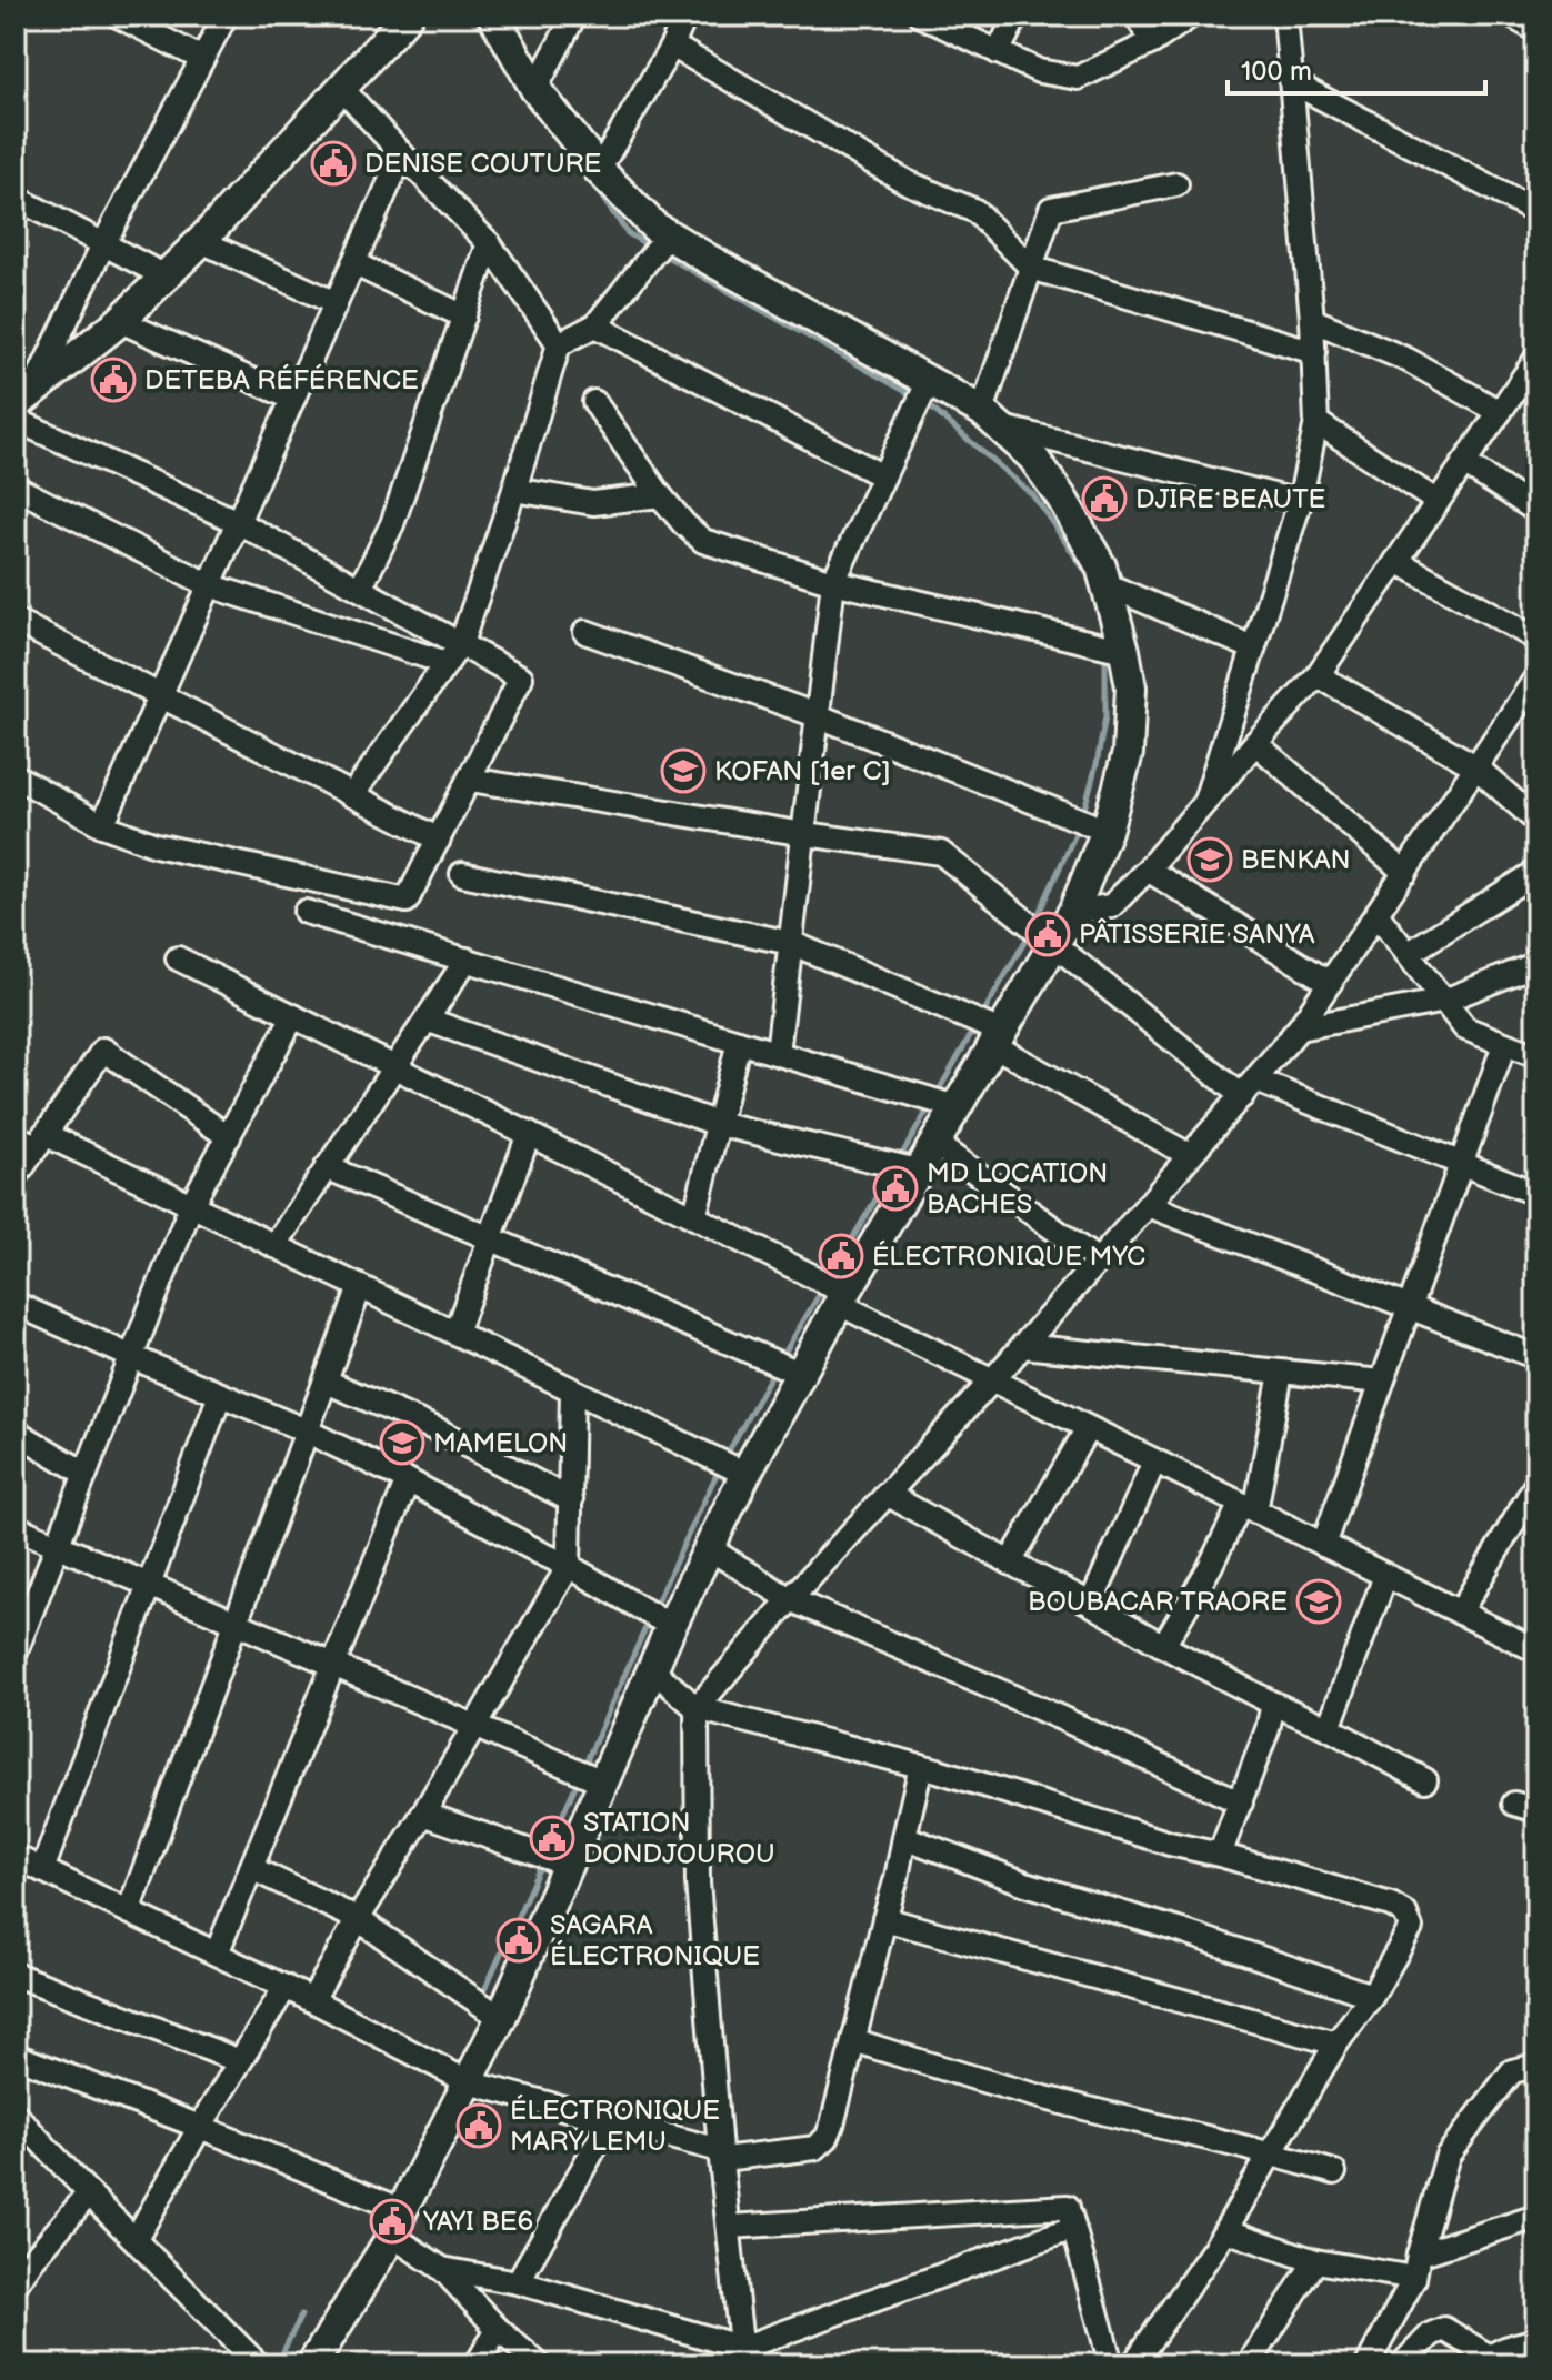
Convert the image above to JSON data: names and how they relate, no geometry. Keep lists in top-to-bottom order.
{
  "places": {
    "public building": [
      "DENISE COUTURE",
      "DETEBA RÉFÉRENCE",
      "DJIRE BEAUTE",
      "PÂTISSERIE SANYA",
      "MD LOCATION BACHES",
      "ÉLECTRONIQUE MYC",
      "STATION DONDJOUROU",
      "SAGARA ÉLECTRONIQUE",
      "ÉLECTRONIQUE MARY LEMU",
      "YAYI BE6"
    ],
    "school or university": [
      "KOFAN [1er C]",
      "BENKAN",
      "MAMELON",
      "BOUBACAR TRAORE"
    ]
  },
  "scale_bar": "100 m"
}
